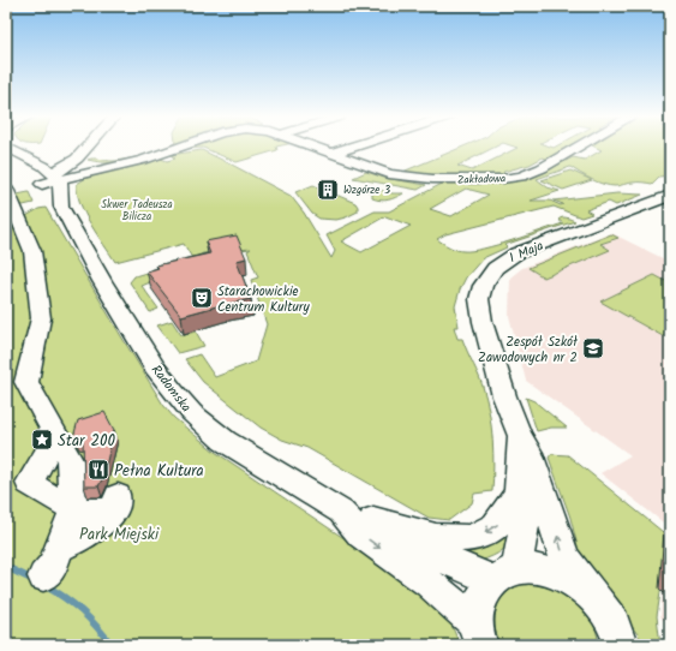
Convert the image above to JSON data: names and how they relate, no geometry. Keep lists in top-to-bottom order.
{
  "streets": {
    "street": ["Zakładowa", "1 Maja", "Radomska"]
  },
  "crossings": [
    ["Zakładowa", "Radomska"],
    ["1 Maja", "Radomska"]
  ],
  "parks": ["Skwer Tadeusza Bilicza", "Park Miejski"],
  "places": {
    "building": ["Wzgórze 3"],
    "theatre": ["Starachowickie Centrum Kultury"],
    "school or university": ["Zespół Szkół Zawodowych nr 2"],
    "place": ["Star 200"],
    "restaurant": ["Pełna Kultura"]
  }
}
